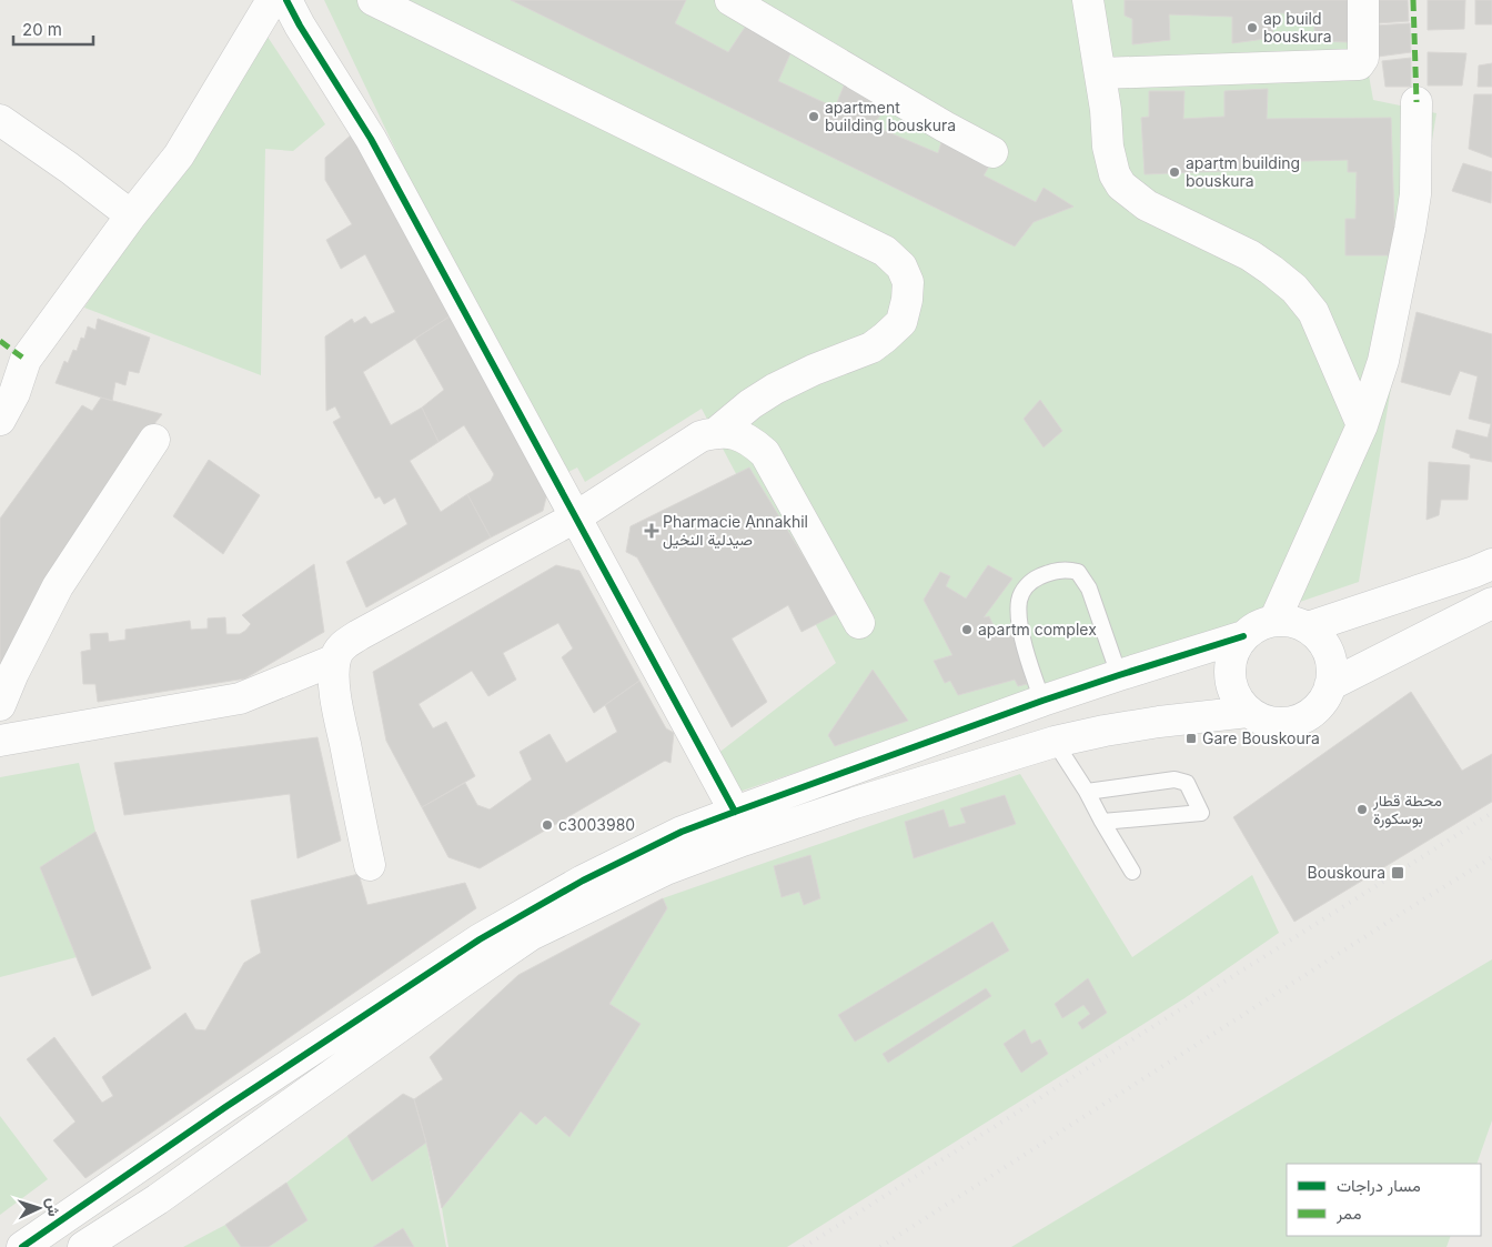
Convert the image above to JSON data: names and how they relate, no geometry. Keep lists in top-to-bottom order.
{
  "places": {
    "other": [
      "ap build bouskura",
      "apartment building bouskura",
      "apartm building bouskura",
      "apartm complex",
      "محطة قطار بوسكورة",
      "c3003980"
    ],
    "health": ["Pharmacie Annakhil صيدلية النخيل"],
    "transit": ["Gare Bouskoura", "Bouskoura"]
  },
  "legend": ["مسار دراجات", "ممر"],
  "scale_bar": "20 m",
  "north": "right"
}
